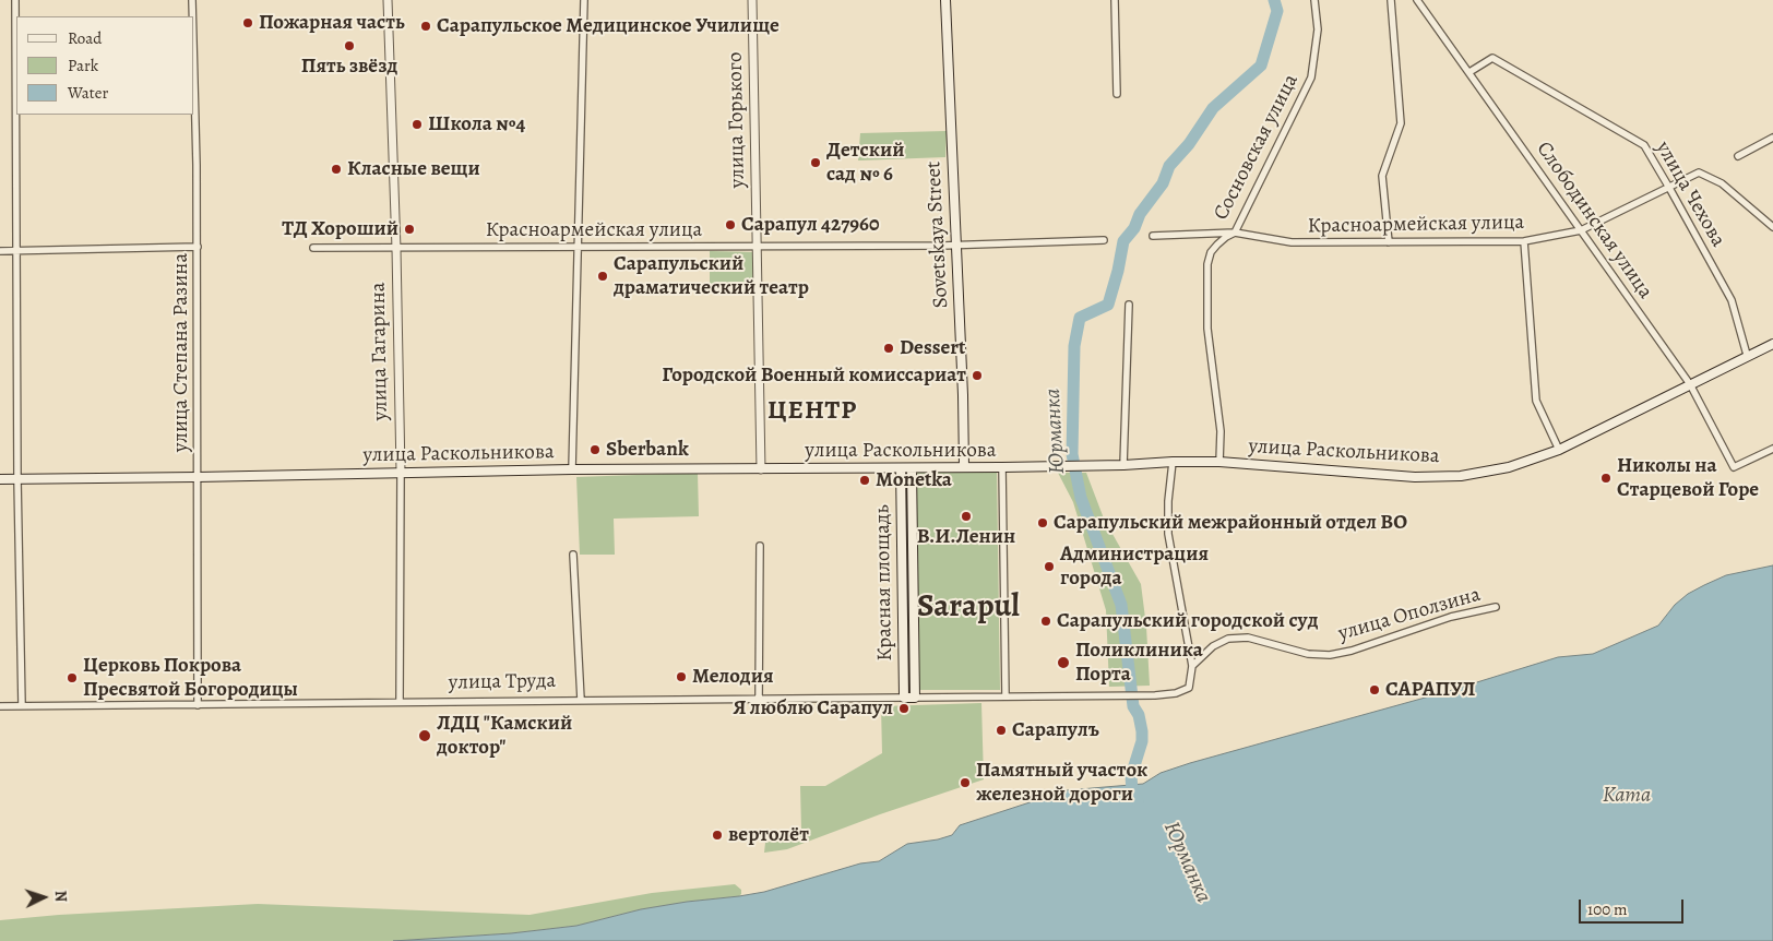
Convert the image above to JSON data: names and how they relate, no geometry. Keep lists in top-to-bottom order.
{
  "streets": {
    "main road": [
      "Sovetskaya Street",
      "улица Раскольникова",
      "Красная площадь",
      "улица Труда"
    ],
    "street": [
      "улица Горького",
      "Сосновская улица",
      "улица Чехова",
      "Слободинская улица",
      "Красноармейская улица",
      "улица Гагарина",
      "улица Степана Разина",
      "улица Оползина"
    ]
  },
  "crossings": [
    ["улица Горького", "Красноармейская улица"],
    ["улица Горького", "улица Раскольникова"],
    ["Сосновская улица", "Красноармейская улица"],
    ["Сосновская улица", "улица Раскольникова"],
    ["улица Чехова", "Слободинская улица"],
    ["улица Чехова", "Красноармейская улица"],
    ["улица Чехова", "улица Раскольникова"],
    ["Слободинская улица", "Красноармейская улица"],
    ["Слободинская улица", "улица Раскольникова"],
    ["Красноармейская улица", "Sovetskaya Street"],
    ["Красноармейская улица", "улица Гагарина"],
    ["Sovetskaya Street", "улица Раскольникова"],
    ["улица Гагарина", "улица Раскольникова"],
    ["улица Гагарина", "улица Труда"],
    ["улица Степана Разина", "улица Раскольникова"],
    ["улица Степана Разина", "улица Труда"],
    ["улица Раскольникова", "Красная площадь"],
    ["Красная площадь", "улица Труда"],
    ["улица Оползина", "улица Труда"]
  ],
  "districts": ["ЦЕНТР", "Sarapul"],
  "water": ["Юрманка", "Kama"],
  "places": [
    "Пожарная часть",
    "Сарапульское Медицинское Училище",
    "Пять звёзд",
    "Школа №4",
    "Детский сад № 6",
    "Класные вещи",
    "Сарапул 427960",
    "ТД Хороший",
    "Сарапульский драматический театр",
    "Dessert",
    "Городской Военный комиссариат",
    "Sberbank",
    "Николы на Старцевой Горе",
    "Monetka",
    "В.И.Ленин",
    "Сарапульский межрайонный отдел ВО",
    "Администрация города",
    "Сарапульский городской суд",
    "Поликлиника Порта",
    "Мелодия",
    "Церковь Покрова Пресвятой Богородицы",
    "САРАПУЛ",
    "Я люблю Сарапул",
    "Сарапулъ",
    "ЛДЦ \"Камский доктор\"",
    "Памятный участок железной дороги",
    "вертолёт"
  ],
  "legend": ["Road", "Park", "Water"],
  "scale_bar": "100 m",
  "north": "right"
}
